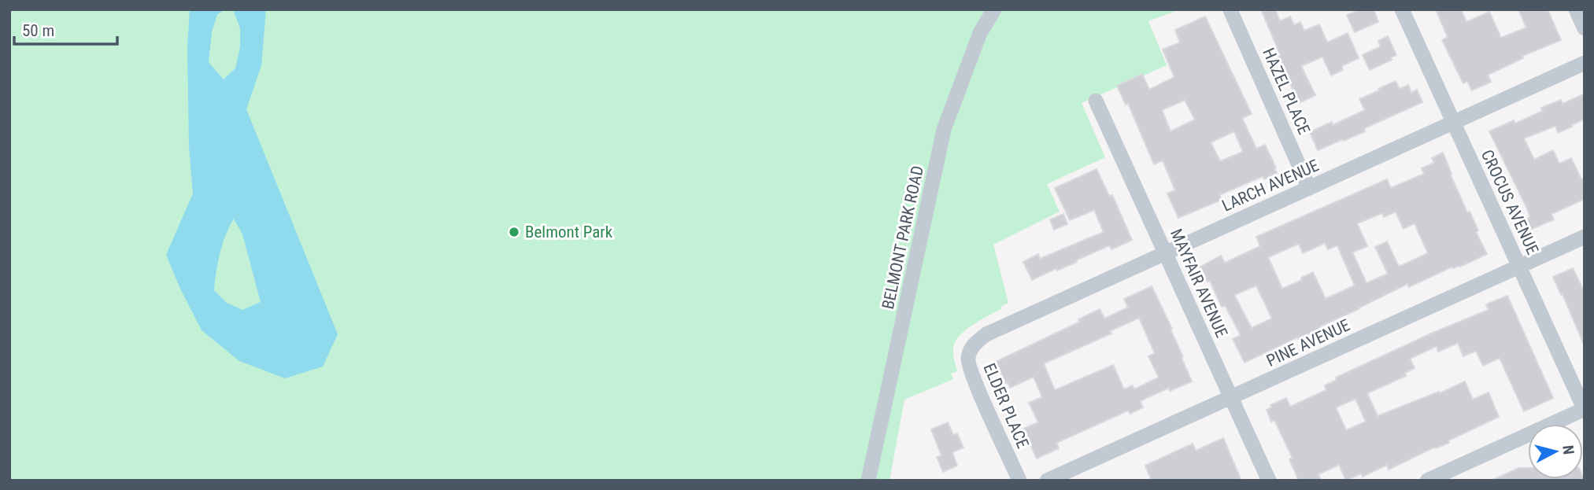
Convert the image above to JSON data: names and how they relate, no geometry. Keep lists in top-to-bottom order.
{
  "streets": {
    "street": [
      "HAZEL PLACE",
      "LARCH AVENUE",
      "CROCUS AVENUE",
      "BELMONT PARK ROAD",
      "MAYFAIR AVENUE",
      "PINE AVENUE",
      "ELDER PLACE"
    ]
  },
  "crossings": [
    ["HAZEL PLACE", "LARCH AVENUE"],
    ["LARCH AVENUE", "CROCUS AVENUE"],
    ["LARCH AVENUE", "MAYFAIR AVENUE"],
    ["LARCH AVENUE", "ELDER PLACE"],
    ["CROCUS AVENUE", "PINE AVENUE"],
    ["MAYFAIR AVENUE", "PINE AVENUE"]
  ],
  "places": ["Belmont Park"],
  "scale_bar": "50 m",
  "north": "right"
}
